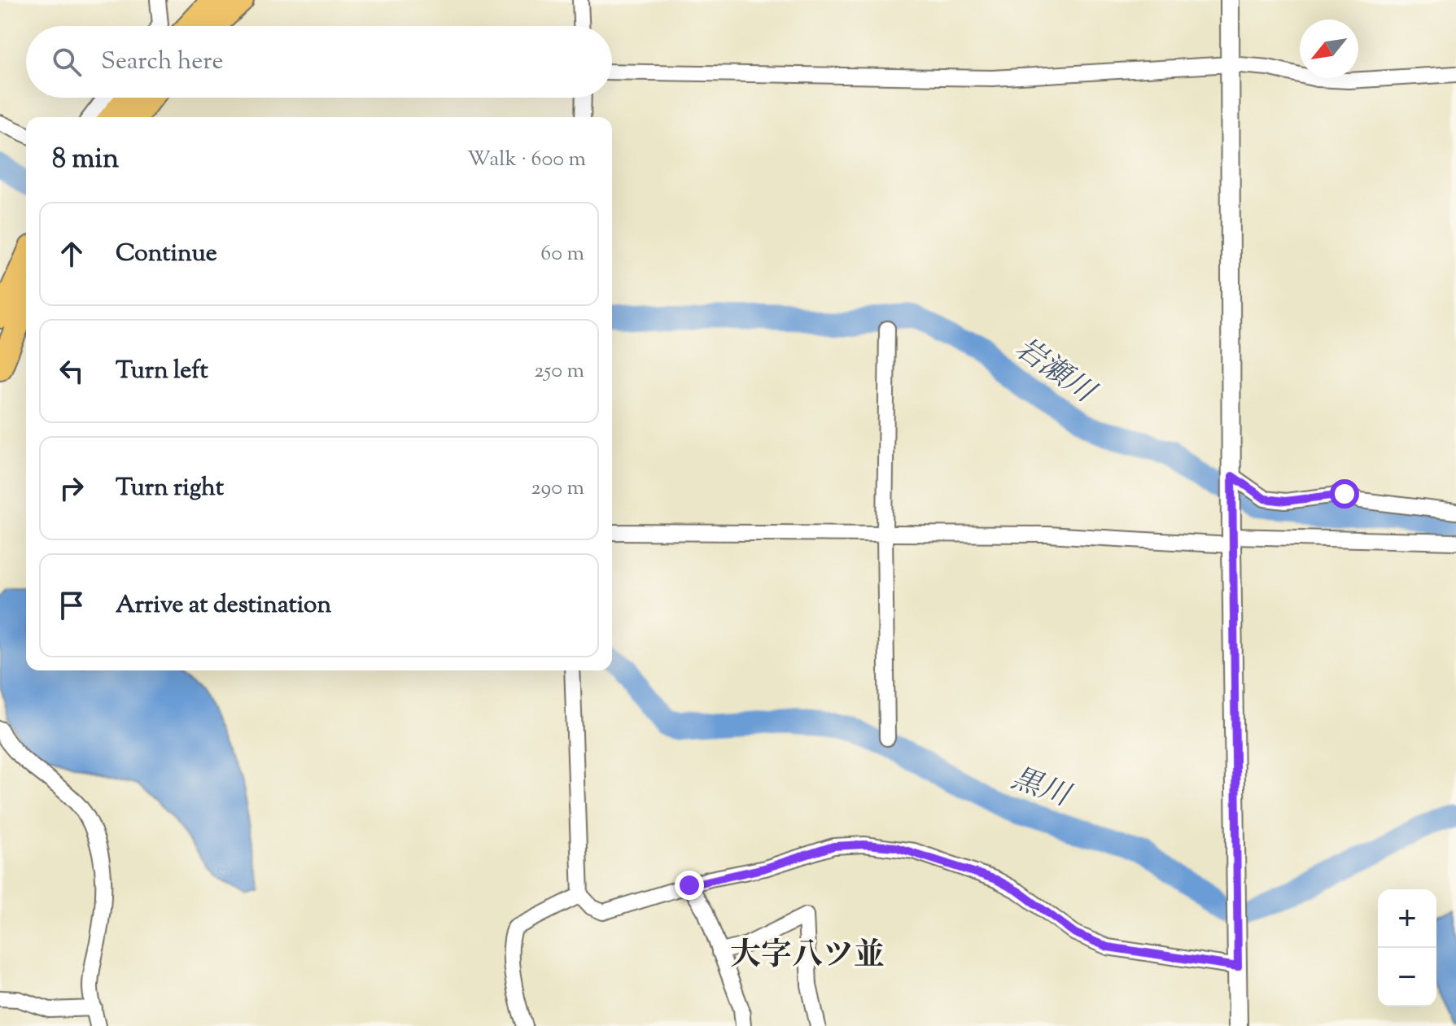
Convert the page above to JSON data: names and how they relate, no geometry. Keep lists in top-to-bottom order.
{
  "districts": ["大字八ツ並"],
  "water": ["岩瀬川", "黒川"],
  "north": "bottom left",
  "page": {
    "search": "Search here",
    "heading": ["8 min", "Walk · 600 m"],
    "list": [
      ["Continue", "60 m"],
      ["Turn left", "250 m"],
      ["Turn right", "290 m"],
      "Arrive at destination"
    ],
    "map_buttons": ["+", "−"]
  }
}
